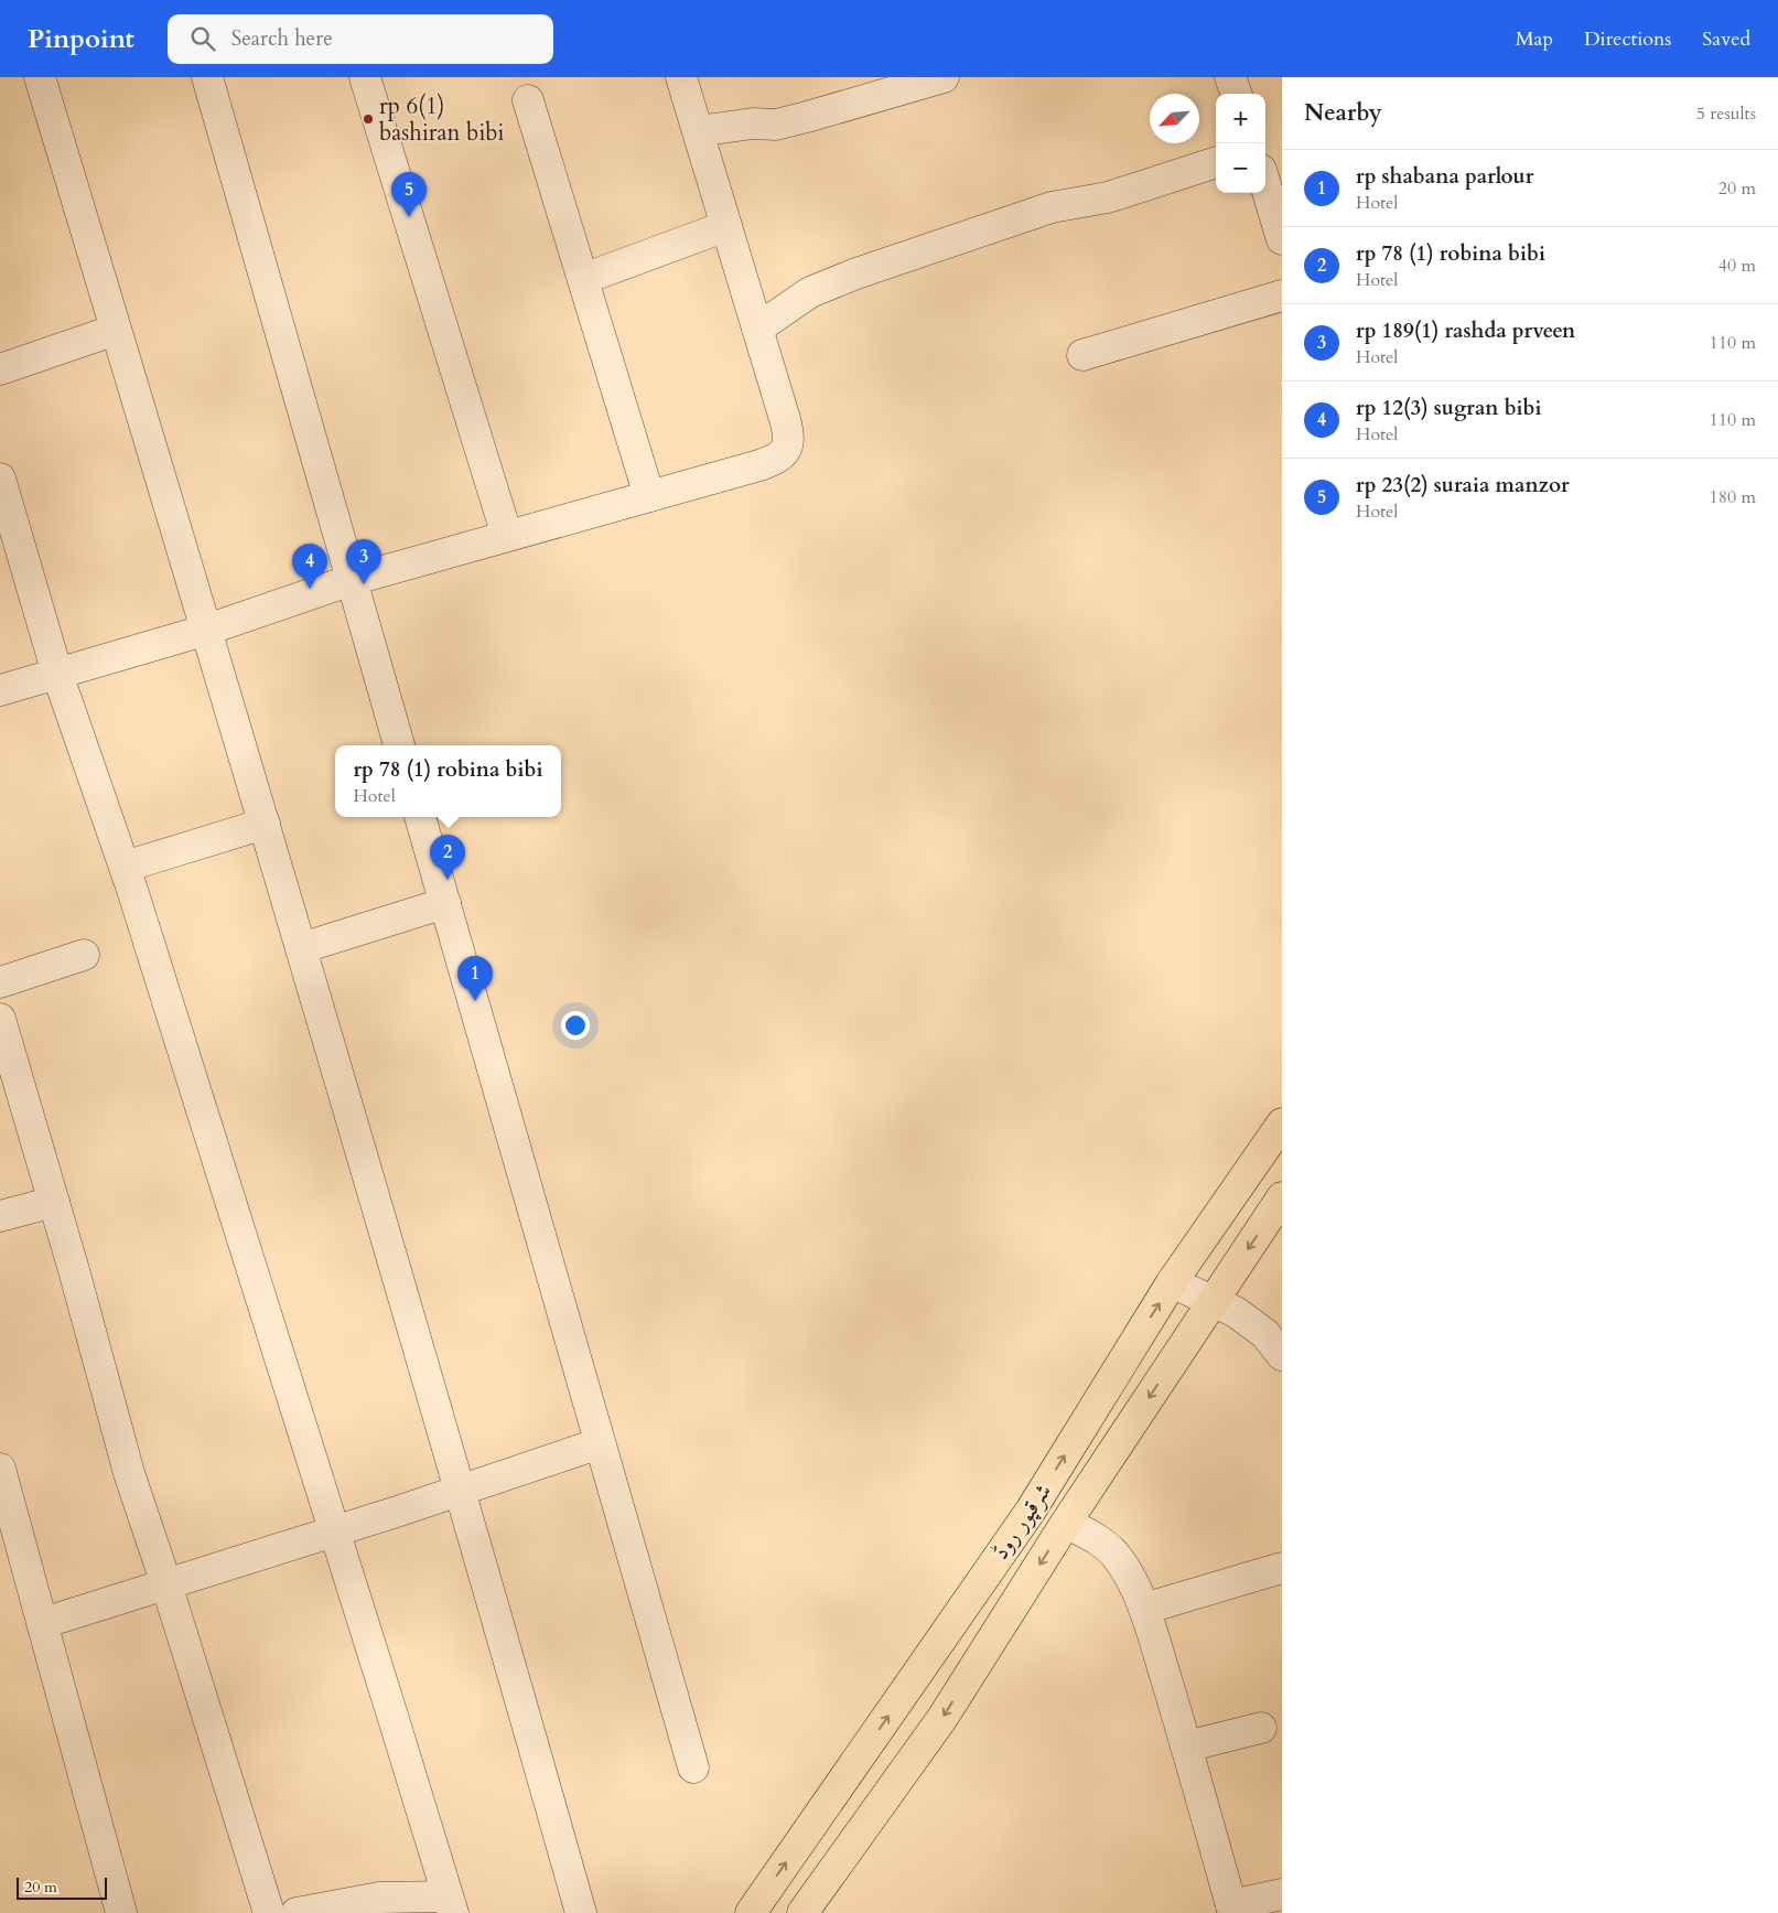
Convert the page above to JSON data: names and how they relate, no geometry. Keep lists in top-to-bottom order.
{
  "streets": {
    "main road": ["شرقپور روڈ"]
  },
  "places": ["rp 6(1) bashiran bibi"],
  "scale_bar": "20 m",
  "north": "bottom left",
  "page": {
    "header": "Pinpoint",
    "search": "Search here",
    "nav": ["Map", "Directions", "Saved"],
    "heading": ["Nearby", "5 results"],
    "map_buttons": ["+", "−"],
    "list": [
      {
        "mark": "1",
        "name": "rp shabana parlour",
        "note": "Hotel",
        "value": "20 m"
      },
      {
        "mark": "2",
        "name": "rp 78 (1) robina bibi",
        "note": "Hotel",
        "value": "40 m"
      },
      {
        "mark": "3",
        "name": "rp 189(1) rashda prveen",
        "note": "Hotel",
        "value": "110 m"
      },
      {
        "mark": "4",
        "name": "rp 12(3) sugran bibi",
        "note": "Hotel",
        "value": "110 m"
      },
      {
        "mark": "5",
        "name": "rp 23(2) suraia manzor",
        "note": "Hotel",
        "value": "180 m"
      }
    ],
    "pins": [
      "5",
      "3",
      "4",
      "2",
      "1"
    ],
    "popup": ["rp 78 (1) robina bibi", "Hotel"],
    "scale": "20 m"
  }
}
